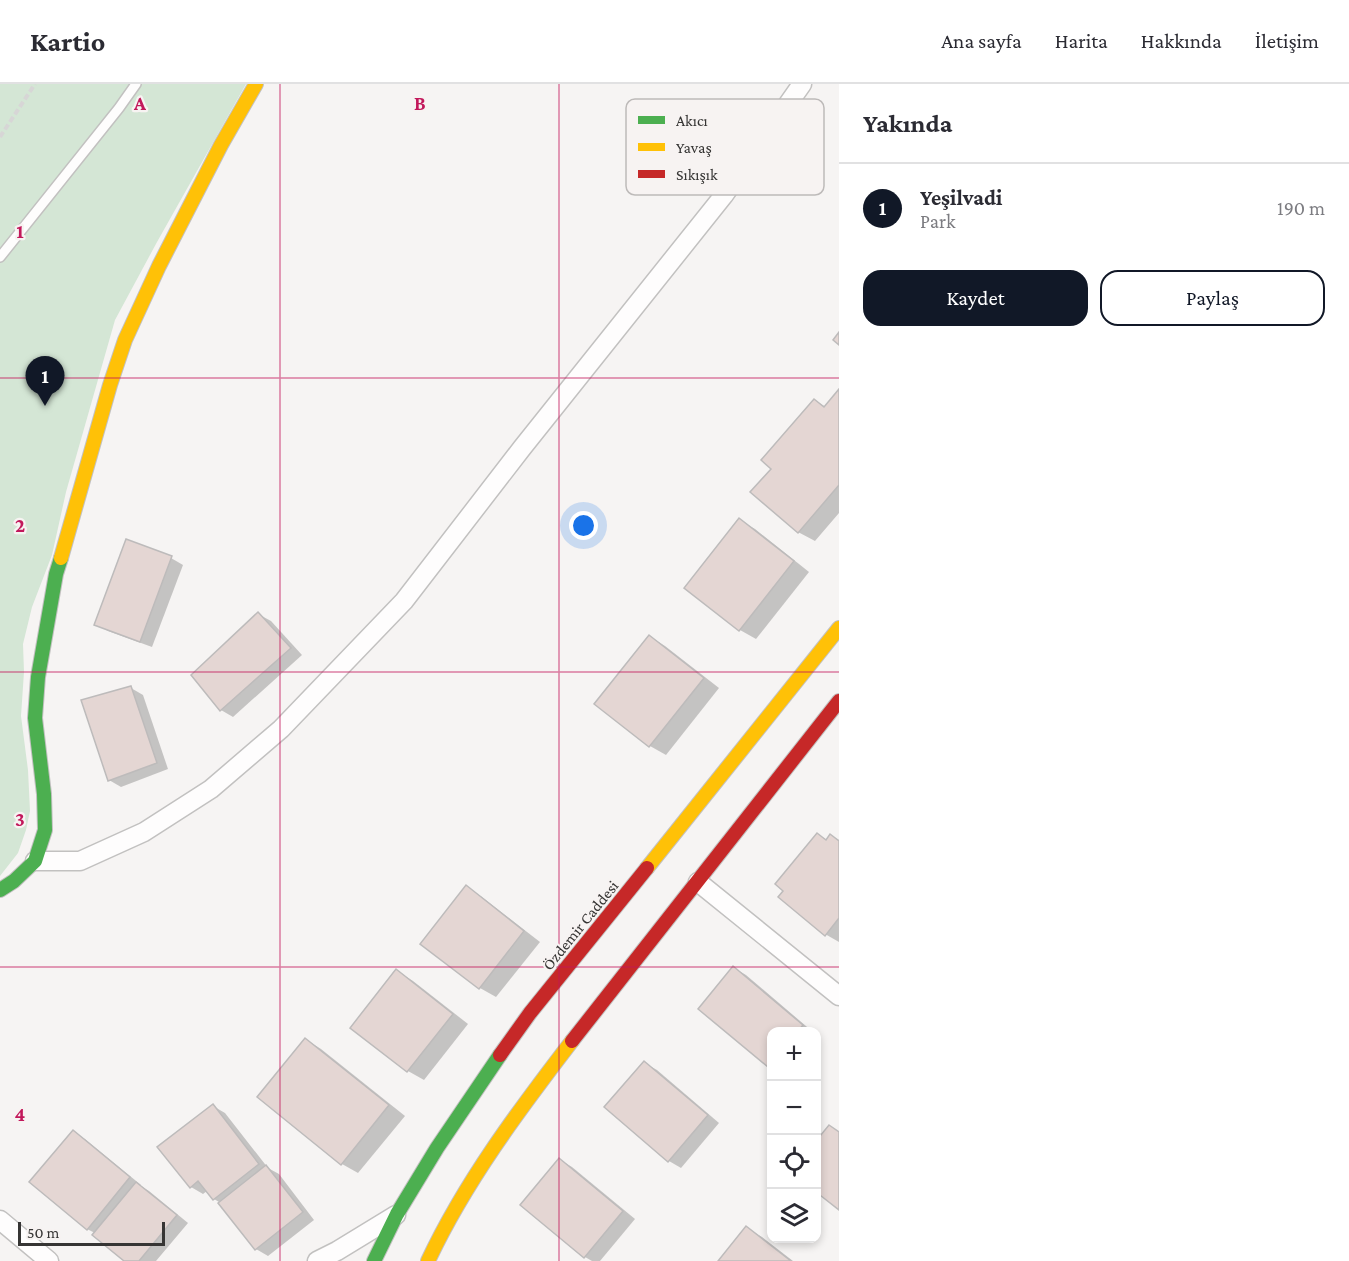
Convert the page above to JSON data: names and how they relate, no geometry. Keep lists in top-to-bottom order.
{
  "streets": {
    "main road": ["Özdemir Caddesi"]
  },
  "legend": ["Akıcı", "Yavaş", "Sıkışık"],
  "scale_bar": "50 m",
  "page": {
    "header": "Kartio",
    "nav": [
      "Ana sayfa",
      "Harita",
      "Hakkında",
      "İletişim"
    ],
    "heading": "Yakında",
    "list": [
      {
        "mark": "1",
        "name": "Yeşilvadi",
        "note": "Park",
        "value": "190 m"
      }
    ],
    "buttons": ["Kaydet", "Paylaş"],
    "pins": "1",
    "map_buttons": ["+", "−"],
    "scale": "50 m"
  },
  "grid": {
    "columns": ["A", "B"],
    "rows": [
      "1",
      "2",
      "3",
      "4"
    ]
  }
}
